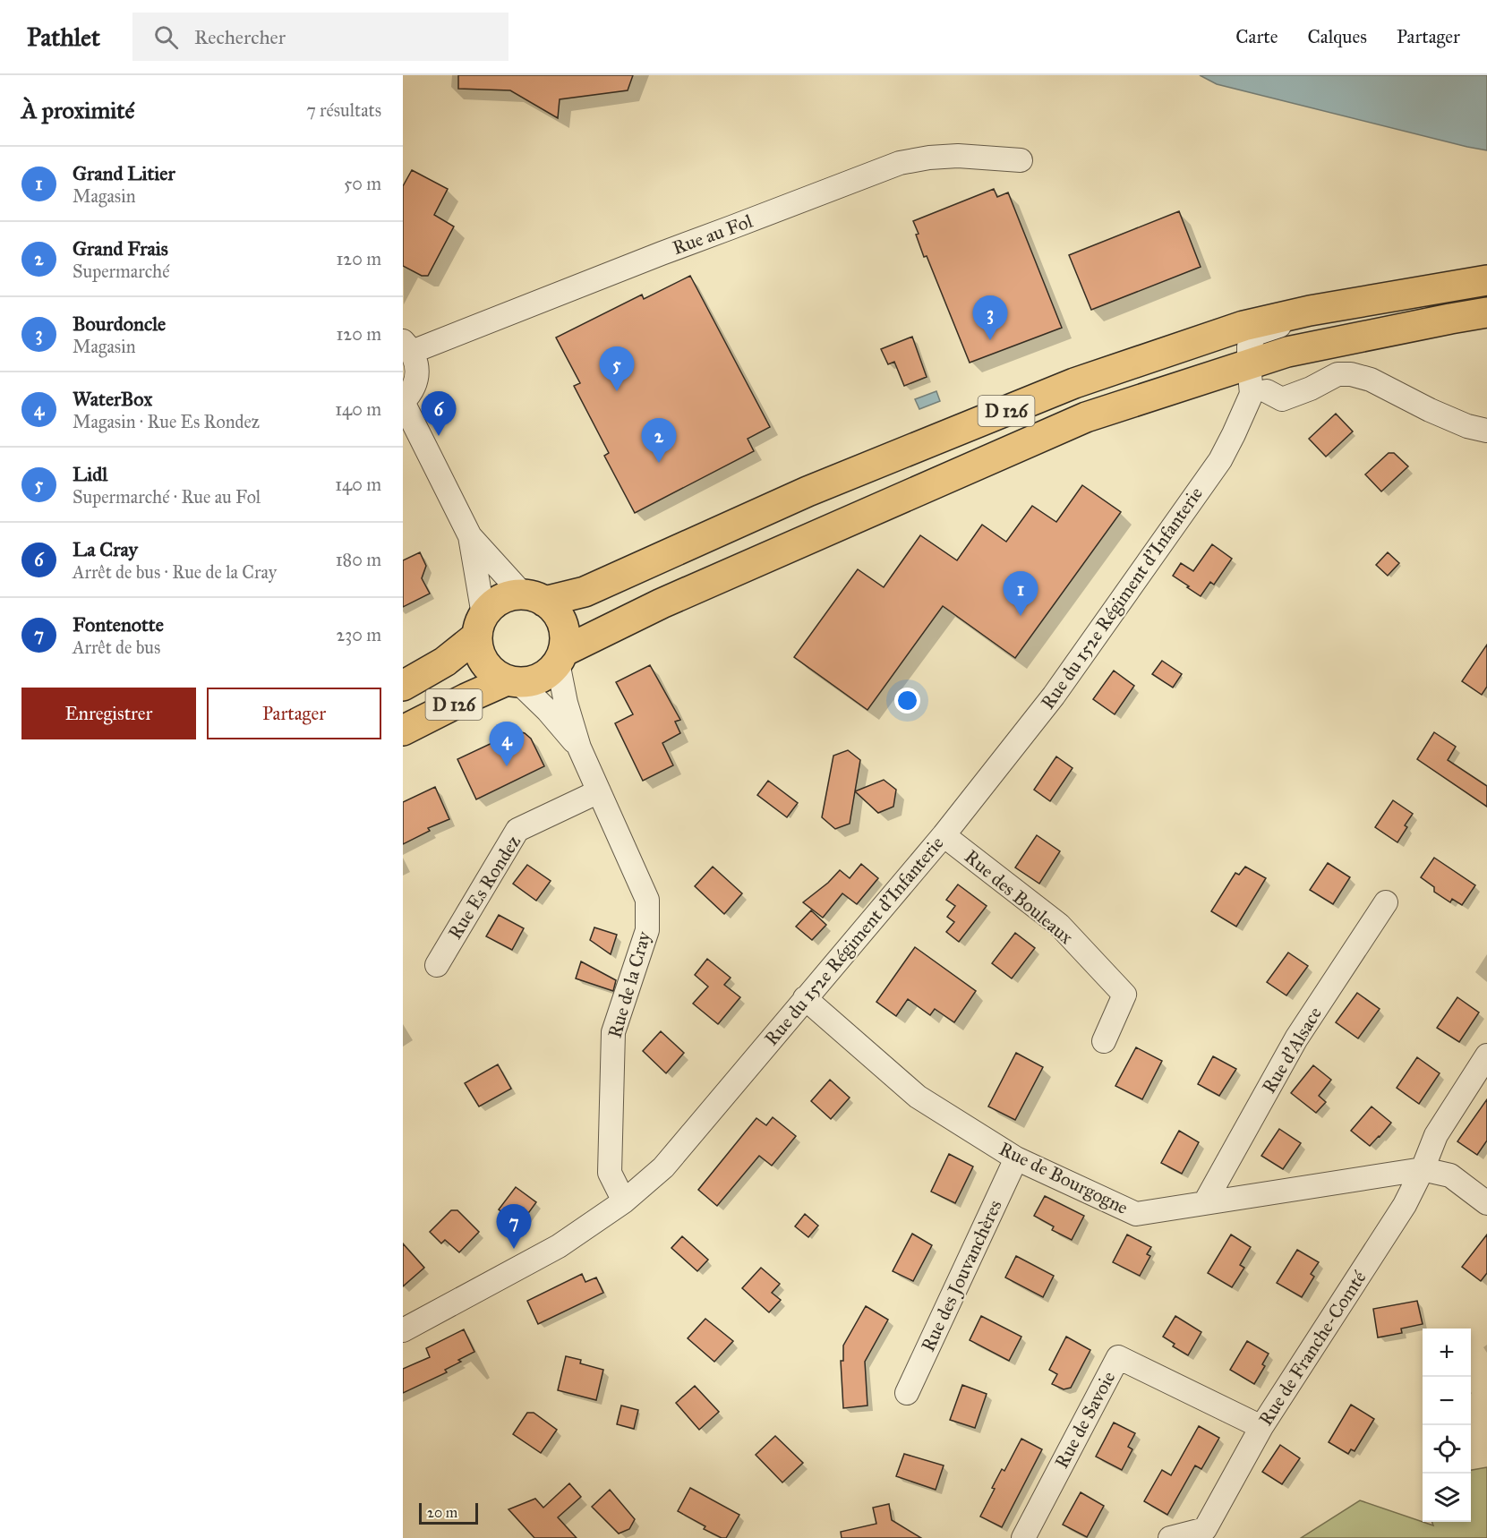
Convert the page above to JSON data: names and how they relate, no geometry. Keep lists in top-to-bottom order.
{
  "streets": {
    "main road": ["D 126"],
    "street": [
      "Rue au Fol",
      "Rue du 152e Régiment d'Infanterie",
      "Rue Es Rondez",
      "Rue des Bouleaux",
      "Rue de la Cray",
      "Rue d'Alsace",
      "Rue de Bourgogne",
      "Rue des Jouvanchères",
      "Rue de Franche-Comté",
      "Rue de Savoie"
    ]
  },
  "crossings": [
    ["D 126", "Rue du 152e Régiment d'Infanterie"],
    ["D 126", "Rue de la Cray"],
    ["Rue du 152e Régiment d'Infanterie", "Rue des Bouleaux"],
    ["Rue du 152e Régiment d'Infanterie", "Rue de la Cray"],
    ["Rue du 152e Régiment d'Infanterie", "Rue de Bourgogne"],
    ["Rue Es Rondez", "Rue de la Cray"],
    ["Rue d'Alsace", "Rue de Bourgogne"],
    ["Rue de Bourgogne", "Rue des Jouvanchères"],
    ["Rue de Bourgogne", "Rue de Franche-Comté"],
    ["Rue de Franche-Comté", "Rue de Savoie"]
  ],
  "scale_bar": "20 m",
  "page": {
    "header": "Pathlet",
    "search": "Rechercher",
    "nav": ["Carte", "Calques", "Partager"],
    "heading": ["À proximité", "7 résultats"],
    "list": [
      {
        "mark": "1",
        "name": "Grand Litier",
        "note": "Magasin",
        "value": "50 m"
      },
      {
        "mark": "2",
        "name": "Grand Frais",
        "note": "Supermarché",
        "value": "120 m"
      },
      {
        "mark": "3",
        "name": "Bourdoncle",
        "note": "Magasin",
        "value": "120 m"
      },
      {
        "mark": "4",
        "name": "WaterBox",
        "note": "Magasin · Rue Es Rondez",
        "value": "140 m"
      },
      {
        "mark": "5",
        "name": "Lidl",
        "note": "Supermarché · Rue au Fol",
        "value": "140 m"
      },
      {
        "mark": "6",
        "name": "La Cray",
        "note": "Arrêt de bus · Rue de la Cray",
        "value": "180 m"
      },
      {
        "mark": "7",
        "name": "Fontenotte",
        "note": "Arrêt de bus",
        "value": "230 m"
      }
    ],
    "pins": [
      "3",
      "5",
      "6",
      "2",
      "1",
      "4",
      "7"
    ],
    "buttons": ["Enregistrer", "Partager"],
    "map_buttons": ["+", "−"],
    "scale": "20 m"
  }
}
